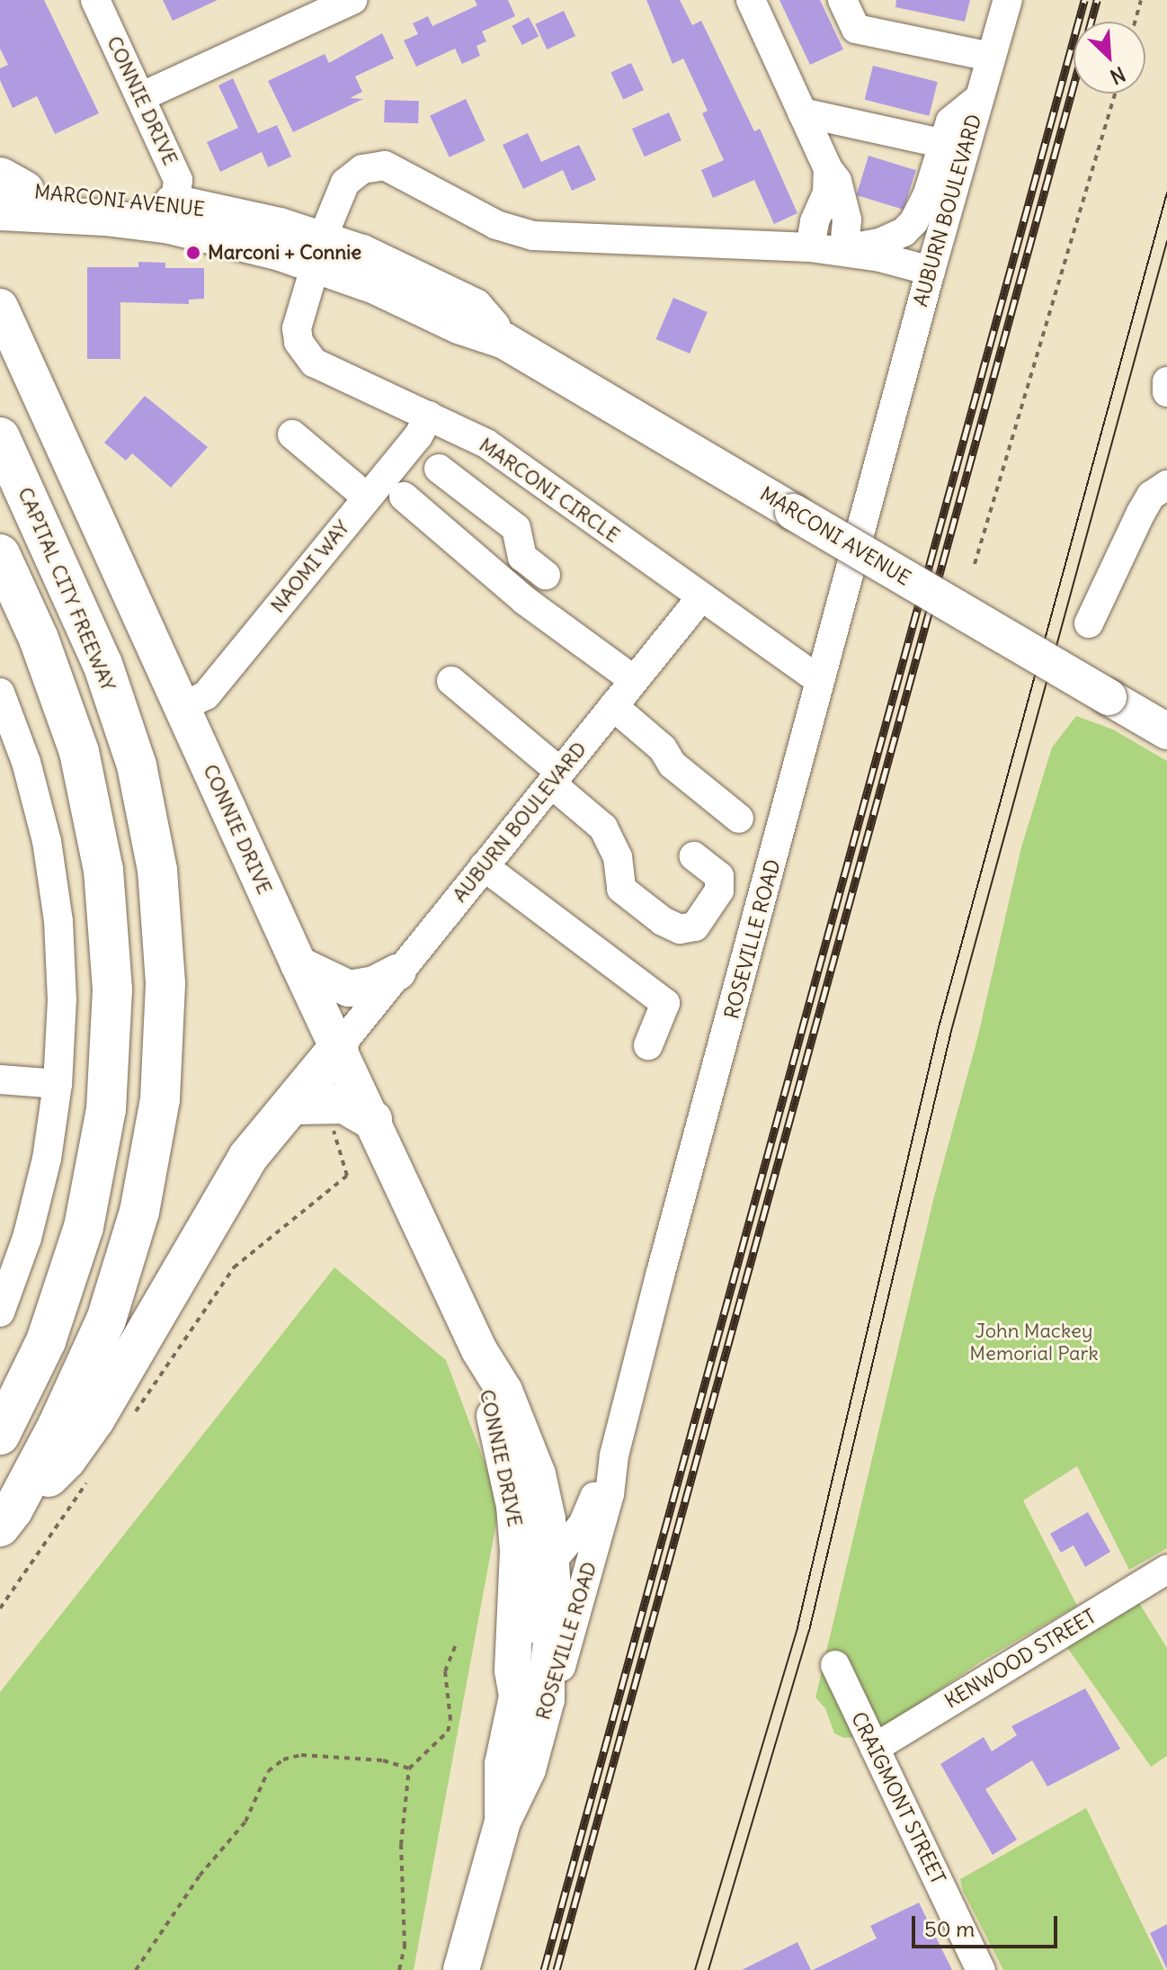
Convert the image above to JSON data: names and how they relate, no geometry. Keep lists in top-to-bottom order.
{
  "streets": {
    "highway": ["CAPITAL CITY FREEWAY"],
    "main road": ["CONNIE DRIVE", "MARCONI AVENUE", "ROSEVILLE ROAD"],
    "street": [
      "AUBURN BOULEVARD",
      "MARCONI CIRCLE",
      "NAOMI WAY",
      "KENWOOD STREET",
      "CRAIGMONT STREET"
    ]
  },
  "crossings": [
    ["CONNIE DRIVE", "MARCONI AVENUE"],
    ["CONNIE DRIVE", "AUBURN BOULEVARD"],
    ["CONNIE DRIVE", "NAOMI WAY"],
    ["CONNIE DRIVE", "ROSEVILLE ROAD"],
    ["MARCONI AVENUE", "MARCONI CIRCLE"],
    ["AUBURN BOULEVARD", "MARCONI CIRCLE"],
    ["AUBURN BOULEVARD", "ROSEVILLE ROAD"],
    ["MARCONI CIRCLE", "NAOMI WAY"],
    ["MARCONI CIRCLE", "ROSEVILLE ROAD"],
    ["KENWOOD STREET", "CRAIGMONT STREET"]
  ],
  "parks": ["John Mackey Memorial Park"],
  "places": ["Marconi + Connie"],
  "scale_bar": "50 m",
  "north": "bottom right"
}
